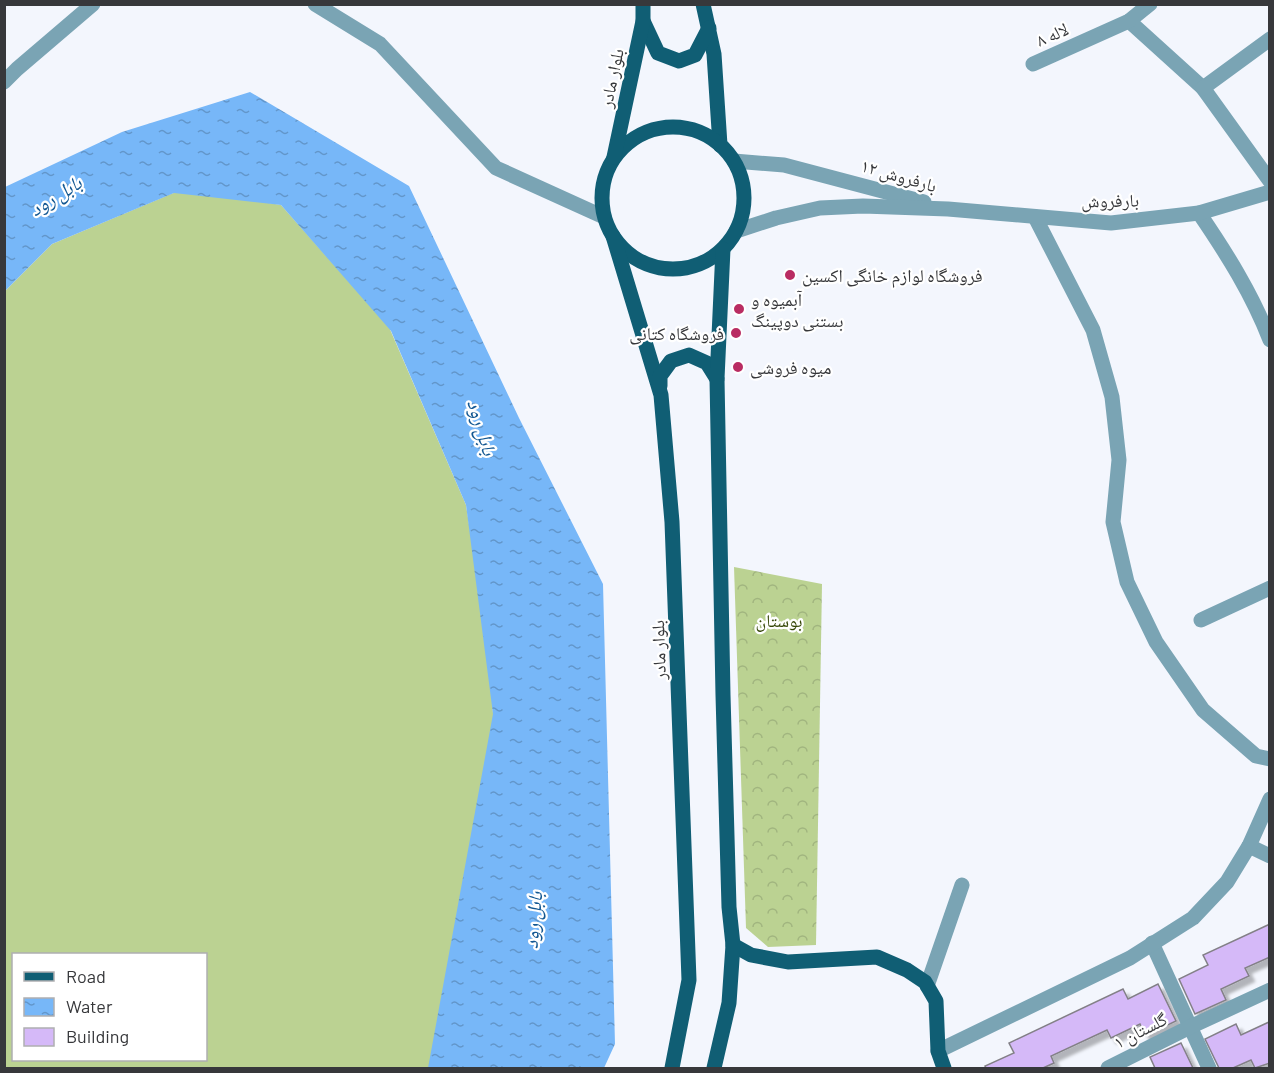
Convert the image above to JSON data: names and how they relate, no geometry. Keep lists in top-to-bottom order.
{
  "streets": {
    "main road": ["بلوار مادر"],
    "street": [
      "لاله ۸",
      "بارفروش ۱۲",
      "بارفروش",
      "گلستان ۱"
    ]
  },
  "crossings": [
    ["بلوار مادر", "بارفروش ۱۲"],
    ["بارفروش ۱۲", "بارفروش"]
  ],
  "water": ["بابل رود"],
  "parks": ["بوستان"],
  "places": [
    "فروشگاه لوازم خانگی اکسین",
    "آبمیوه و بستنی دوپینگ",
    "فروشگاه کتانی",
    "میوه فروشی"
  ],
  "legend": ["Road", "Water", "Building"]
}
